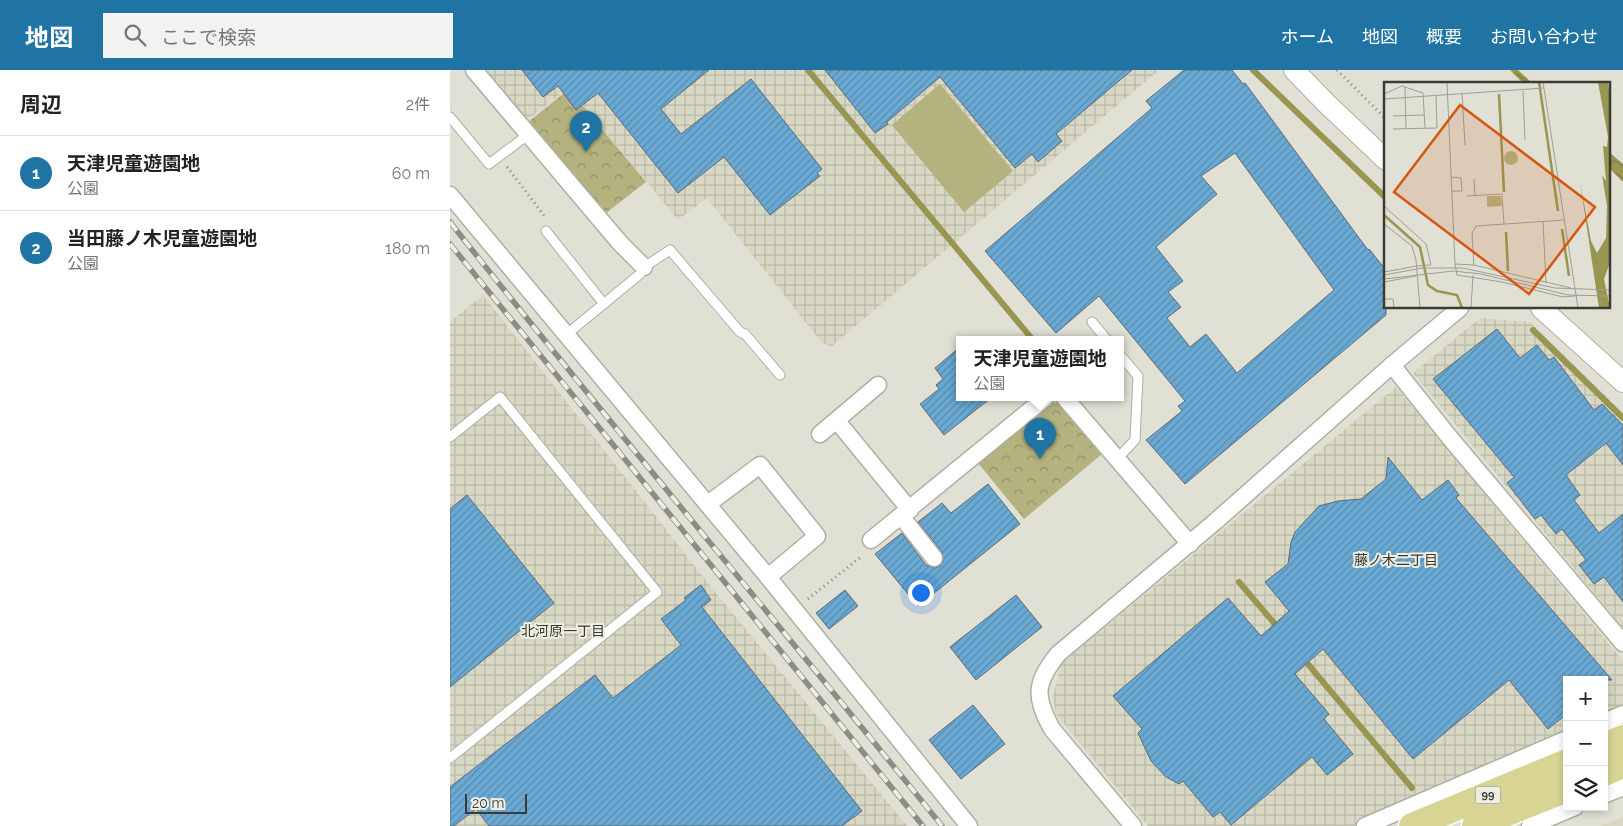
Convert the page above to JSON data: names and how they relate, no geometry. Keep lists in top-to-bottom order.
{
  "streets": {
    "main road": ["99"]
  },
  "districts": ["藤ノ木二丁目", "北河原一丁目"],
  "scale_bar": "20 m",
  "page": {
    "header": "地図",
    "search": "ここで検索",
    "nav": [
      "ホーム",
      "地図",
      "概要",
      "お問い合わせ"
    ],
    "heading": ["周辺", "2件"],
    "pins": ["2", "1"],
    "list": [
      {
        "mark": "1",
        "name": "天津児童遊園地",
        "note": "公園",
        "value": "60 m"
      },
      {
        "mark": "2",
        "name": "当田藤ノ木児童遊園地",
        "note": "公園",
        "value": "180 m"
      }
    ],
    "popup": ["天津児童遊園地", "公園"],
    "map_buttons": ["+", "−"],
    "scale": "20 m"
  }
}
